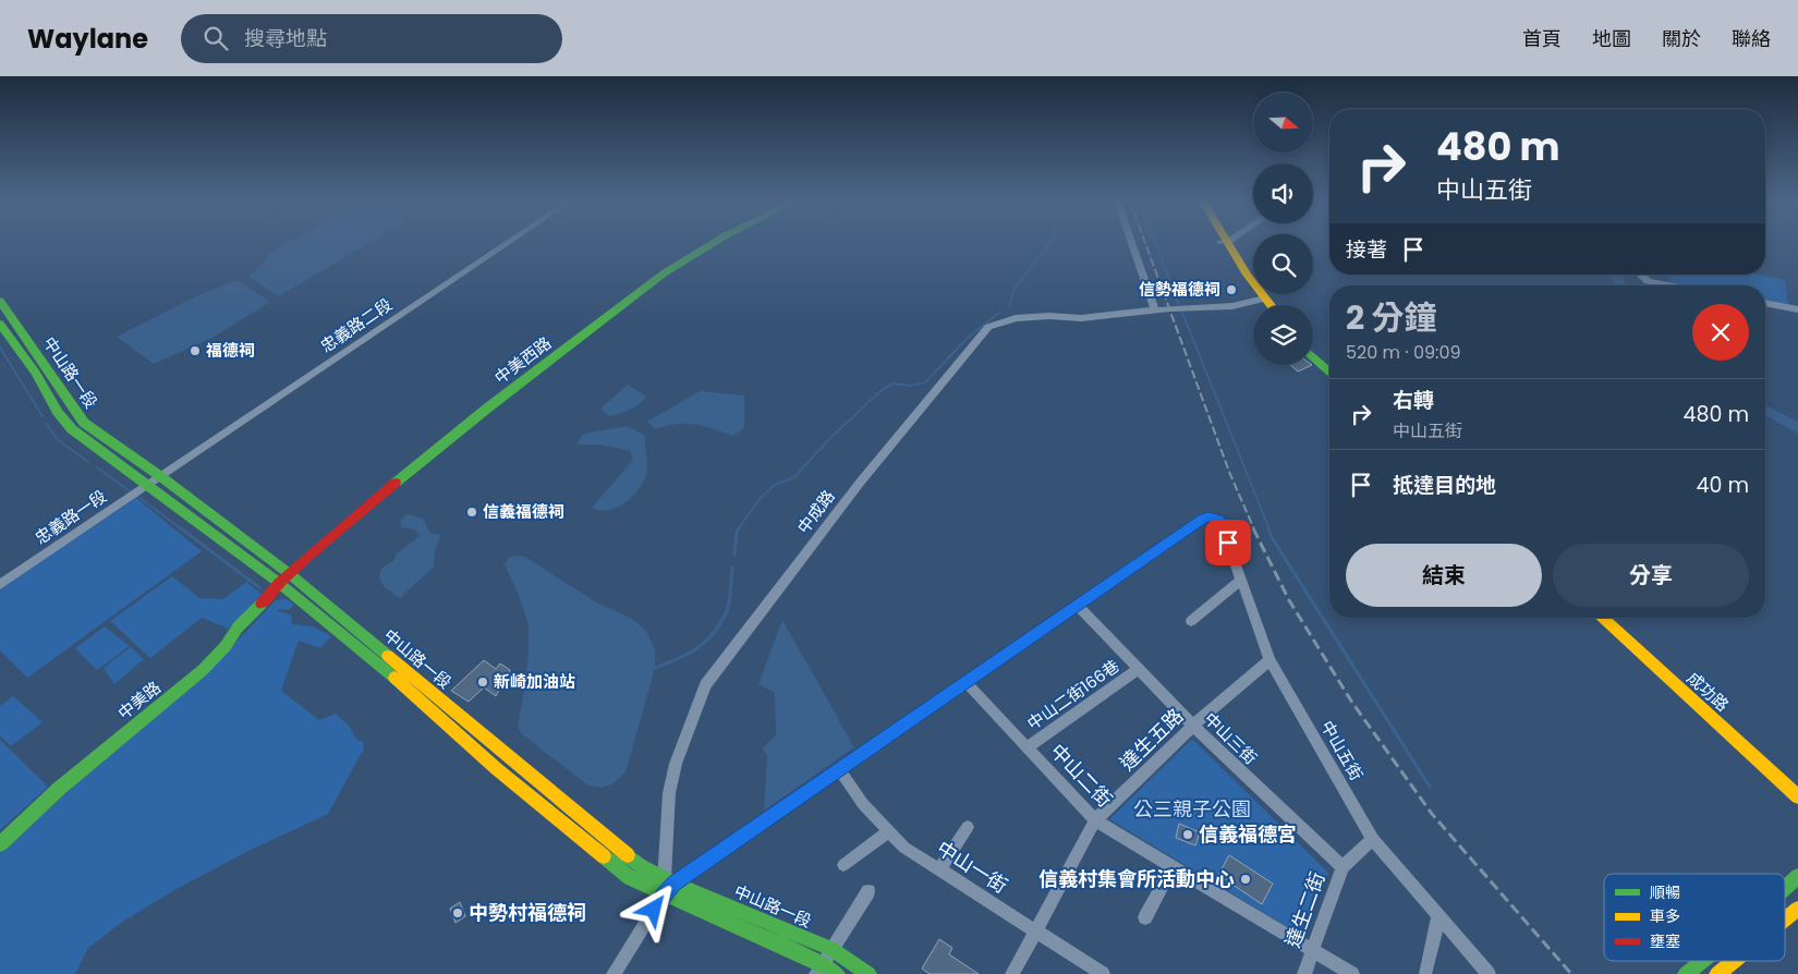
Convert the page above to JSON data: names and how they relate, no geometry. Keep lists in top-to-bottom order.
{
  "streets": {
    "street": [
      "忠義路二段",
      "中美西路",
      "中山路一段",
      "中成路",
      "忠義路一段",
      "成功路",
      "中山二街166巷",
      "中美路",
      "中山三街",
      "達生五路",
      "中山五街",
      "中山二街",
      "中山一街",
      "達生二街"
    ]
  },
  "crossings": [
    ["忠義路二段", "中山路一段"],
    ["忠義路二段", "忠義路一段"],
    ["中美西路", "中山路一段"],
    ["中美西路", "中美路"],
    ["中山路一段", "中成路"],
    ["中山路一段", "忠義路一段"],
    ["中山路一段", "中美路"],
    ["中山二街166巷", "中山三街"],
    ["中山二街166巷", "中山二街"],
    ["中山三街", "達生五路"],
    ["中山三街", "中山五街"],
    ["中山三街", "達生二街"],
    ["達生五路", "中山五街"],
    ["達生五路", "中山二街"],
    ["達生五路", "中山一街"],
    ["中山五街", "達生二街"],
    ["中山二街", "達生二街"]
  ],
  "parks": ["公三親子公園"],
  "places": [
    "信勢福德祠",
    "福德祠",
    "信義福德祠",
    "新崎加油站",
    "信義福德宮",
    "信義村集會所活動中心",
    "中勢村福德祠"
  ],
  "legend": ["順暢", "車多", "壅塞"],
  "north": "right",
  "page": {
    "header": "Waylane",
    "search": "搜尋地點",
    "nav": [
      "首頁",
      "地圖",
      "關於",
      "聯絡"
    ],
    "turn": ["480 m", "中山五街"],
    "then": "接著",
    "heading": ["2 分鐘", "520 m · 09:09"],
    "list": [
      {
        "name": "右轉",
        "note": "中山五街",
        "value": "480 m"
      },
      {
        "name": "抵達目的地",
        "value": "40 m"
      }
    ],
    "buttons": ["結束", "分享"]
  }
}
